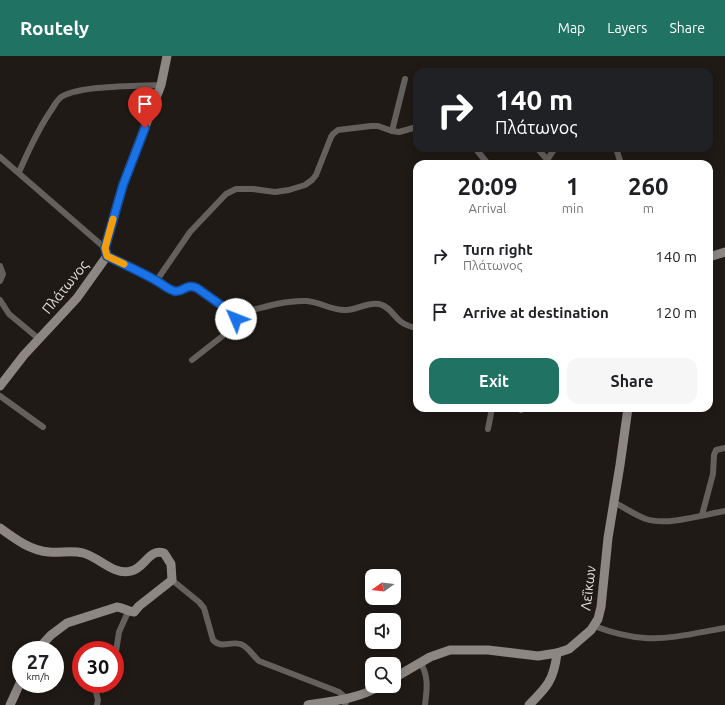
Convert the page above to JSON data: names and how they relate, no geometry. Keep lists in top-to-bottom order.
{
  "streets": {
    "street": ["Πλάτωνος", "Λεΐκων"]
  },
  "north": "left",
  "page": {
    "header": "Routely",
    "nav": ["Map", "Layers", "Share"],
    "turn": ["140 m", "Πλάτωνος"],
    "eta": [
      "20:09",
      "Arrival",
      "1",
      "min",
      "260",
      "m"
    ],
    "list": [
      {
        "name": "Turn right",
        "note": "Πλάτωνος",
        "value": "140 m"
      },
      {
        "name": "Arrive at destination",
        "value": "120 m"
      }
    ],
    "buttons": ["Exit", "Share"],
    "speed": "27 km/h",
    "limit": "30"
  }
}
